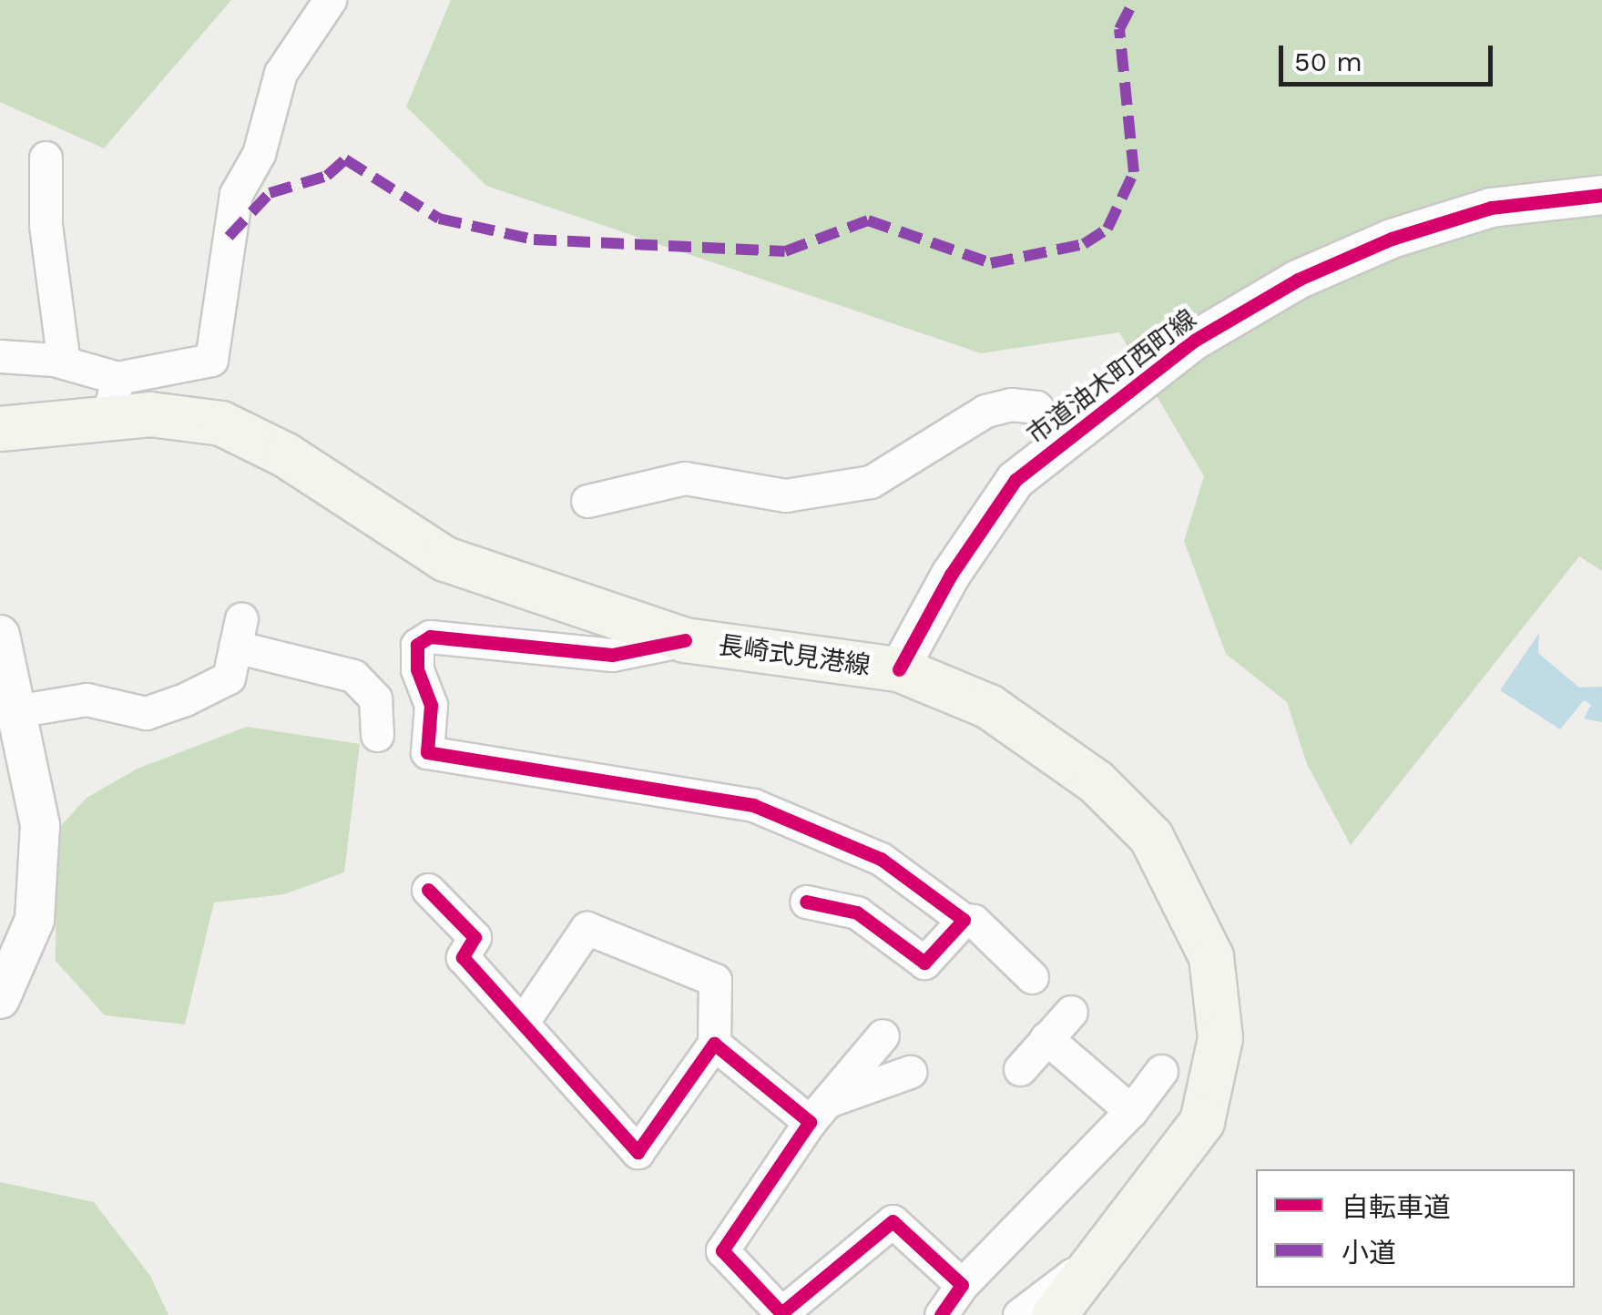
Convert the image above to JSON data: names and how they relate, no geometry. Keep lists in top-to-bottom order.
{
  "streets": {
    "main road": ["長崎式見港線"],
    "street": ["市道油木町西町線"]
  },
  "crossings": [
    ["市道油木町西町線", "長崎式見港線"]
  ],
  "legend": ["自転車道", "小道"],
  "scale_bar": "50 m"
}
